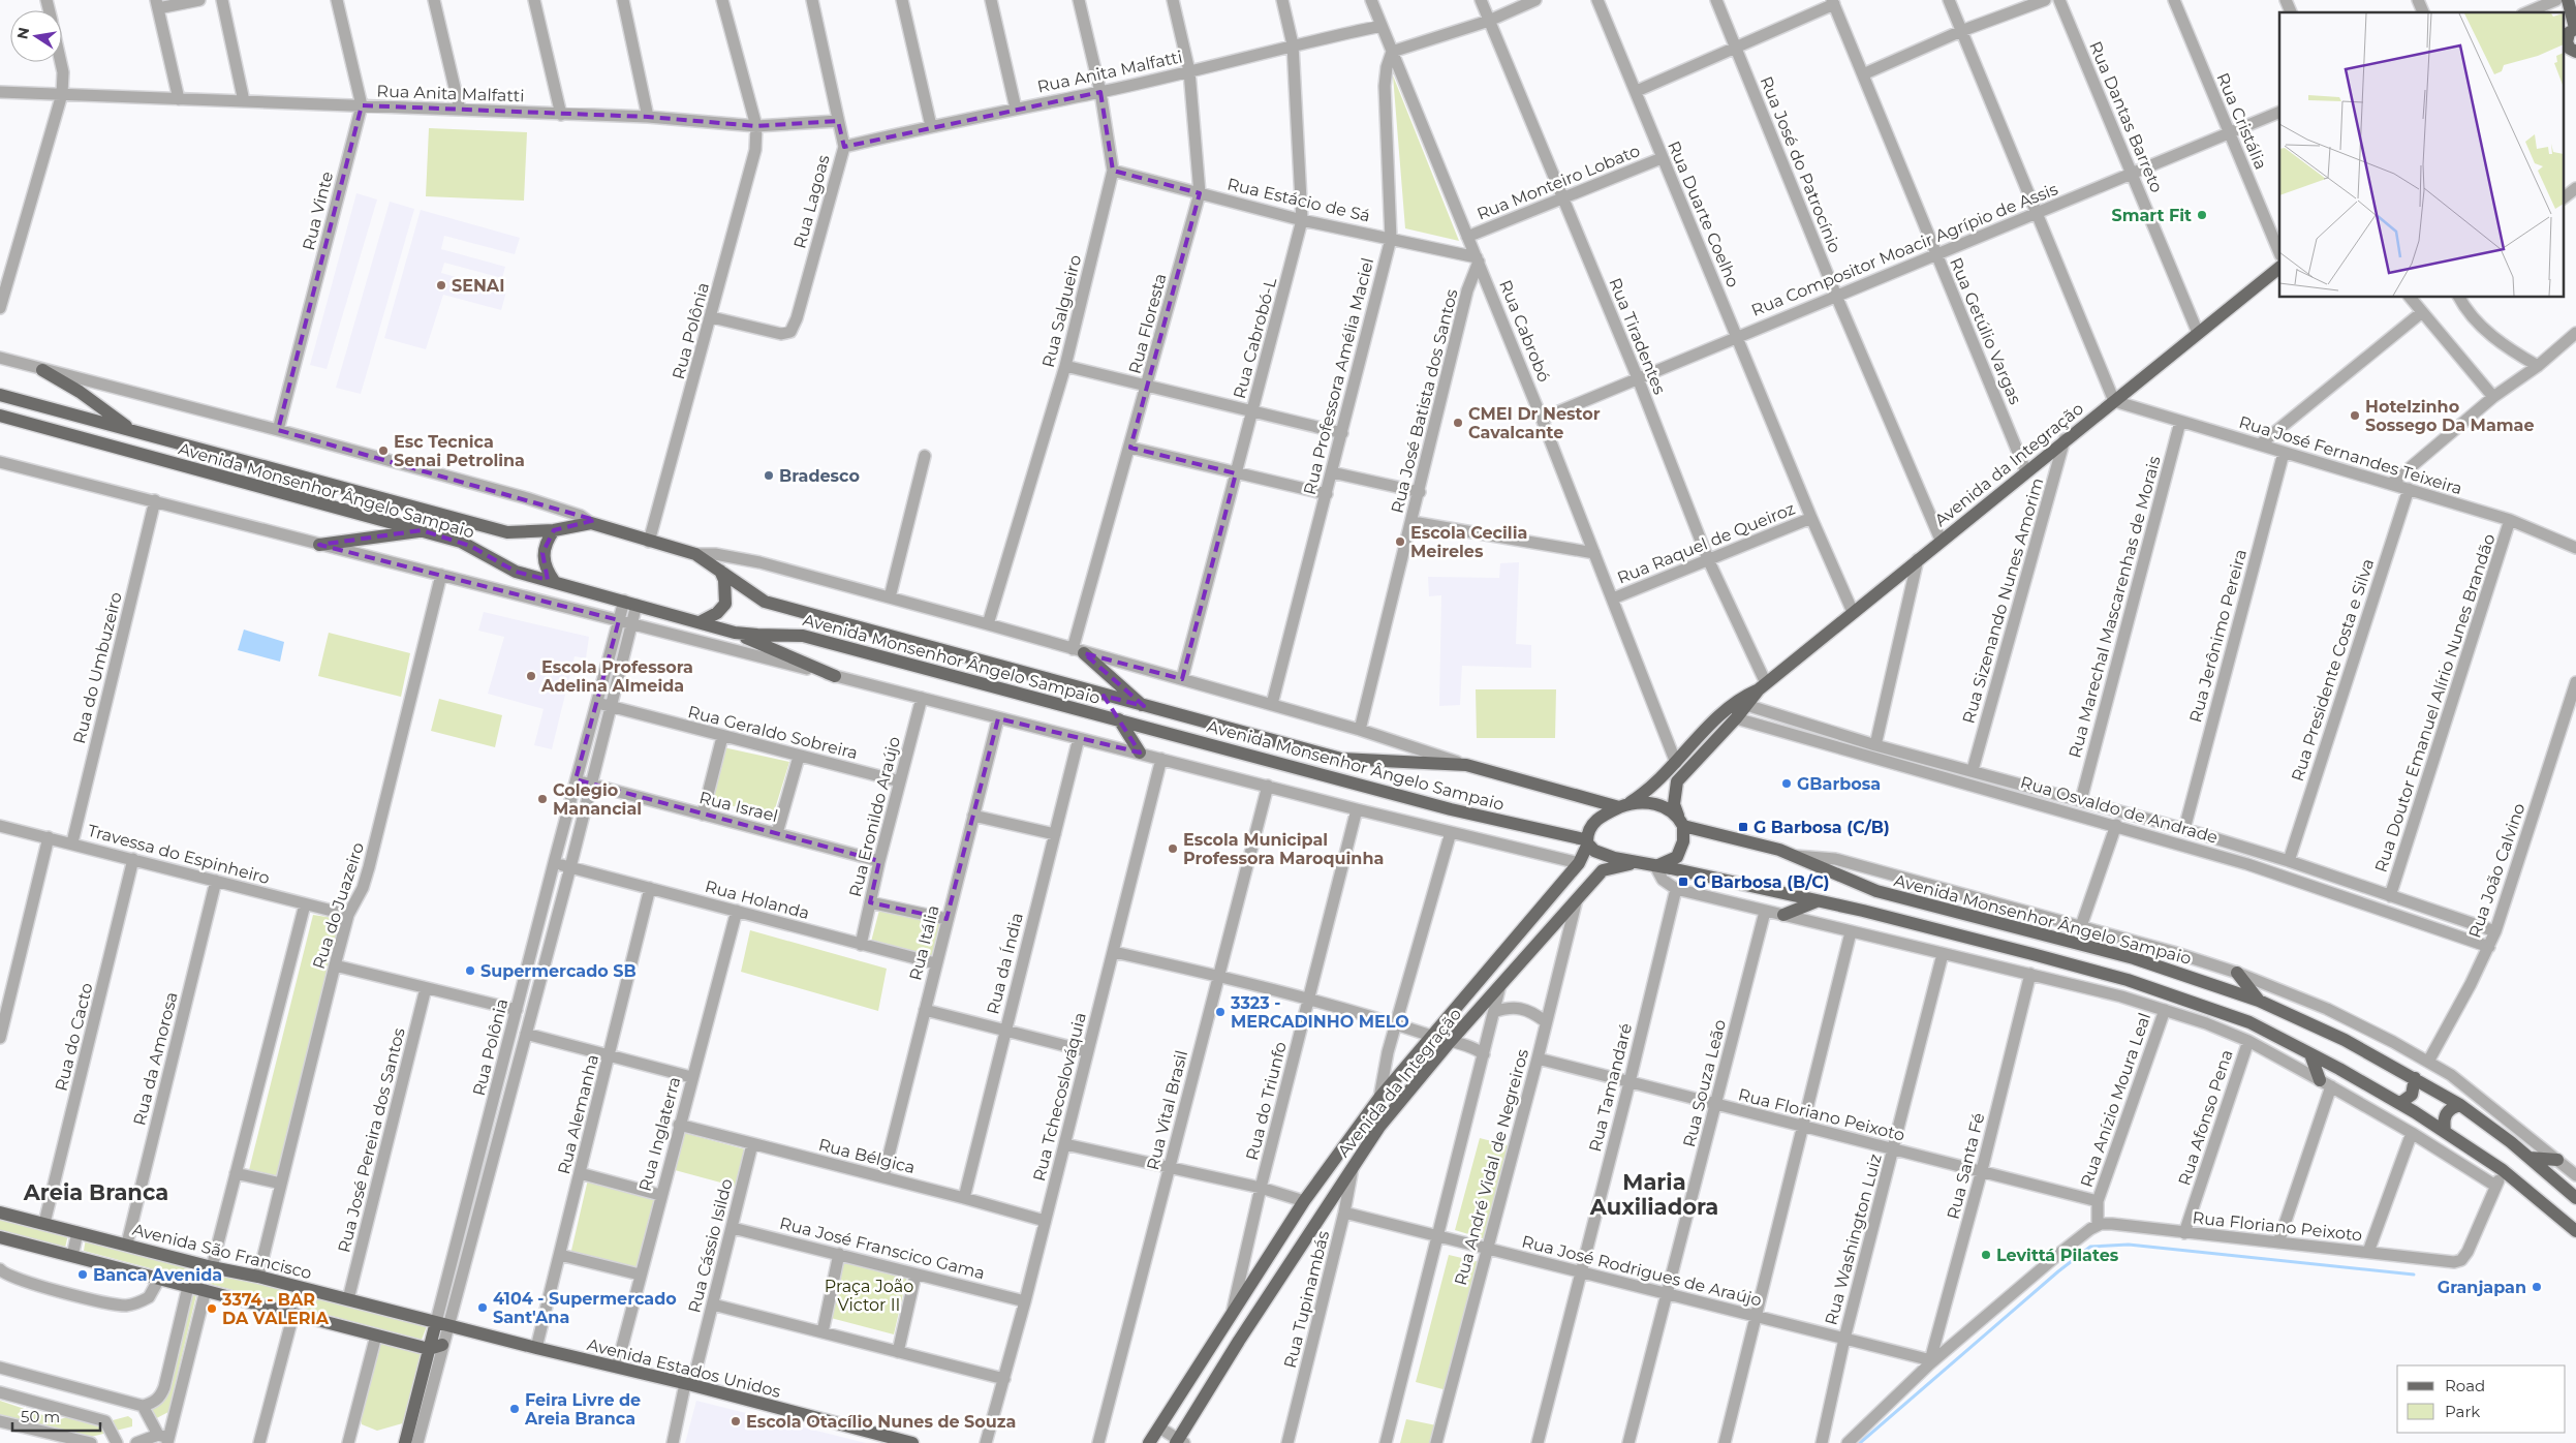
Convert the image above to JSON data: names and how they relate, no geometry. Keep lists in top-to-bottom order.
{
  "streets": {
    "main road": [
      "Rua Polônia",
      "Avenida da Integração",
      "Avenida Monsenhor Ângelo Sampaio",
      "Avenida São Francisco",
      "Avenida Estados Unidos"
    ],
    "street": [
      "Rua Anita Malfatti",
      "Rua Dantas Barreto",
      "Rua Cristália",
      "Rua José do Patrocínio",
      "Rua Monteiro Lobato",
      "Rua Estácio de Sá",
      "Rua Lagoas",
      "Rua Vinte",
      "Rua Duarte Coelho",
      "Rua Compositor Moacir Agrípio de Assis",
      "Rua Salgueiro",
      "Rua Floresta",
      "Rua Cabrobó",
      "Rua Getúlio Vargas",
      "Rua Tiradentes",
      "Rua Cabrobó-L",
      "Rua Professora Amélia Maciel",
      "Rua José Batista dos Santos",
      "Rua José Fernandes Teixeira",
      "Rua Raquel de Queiroz",
      "Rua Sizenando Nunes Amorim",
      "Rua Marechal Mascarenhas de Morais",
      "Rua Jerônimo Pereira",
      "Rua do Umbuzeiro",
      "Rua Presidente Costa e Silva",
      "Rua Doutor Emanuel Alírio Nunes Brandão",
      "Rua Geraldo Sobreira",
      "Rua Israel",
      "Rua Osvaldo de Andrade",
      "Rua Eronildo Araújo",
      "Travessa do Espinheiro",
      "Rua João Calvino",
      "Rua Holanda",
      "Rua do Juazeiro",
      "Rua Itália",
      "Rua da Índia",
      "Rua do Cacto",
      "Rua da Amorosa",
      "Rua Souza Leão",
      "Rua Tamandaré",
      "Rua Tchecoslováquia",
      "Rua Anízio Moura Leal",
      "Rua do Triunfo",
      "Rua Vital Brasil",
      "Rua Alemanha",
      "Rua Floriano Peixoto",
      "Rua Afonso Pena",
      "Rua Inglaterra",
      "Rua José Pereira dos Santos",
      "Rua Bélgica",
      "Rua Santa Fé",
      "Rua André Vidal de Negreiros",
      "Rua Washington Luiz",
      "Rua Cássio Isildo",
      "Rua José Franscico Gama",
      "Rua José Rodrigues de Araújo",
      "Rua Tupinambás"
    ]
  },
  "crossings": [
    ["Rua Anita Malfatti", "Rua Lagoas"],
    ["Rua Anita Malfatti", "Rua Vinte"],
    ["Rua Anita Malfatti", "Rua Salgueiro"],
    ["Rua Anita Malfatti", "Rua Floresta"],
    ["Rua Anita Malfatti", "Rua Polônia"],
    ["Rua Anita Malfatti", "Rua Cabrobó"],
    ["Rua Anita Malfatti", "Rua Cabrobó-L"],
    ["Rua Dantas Barreto", "Rua Compositor Moacir Agrípio de Assis"],
    ["Rua Dantas Barreto", "Avenida da Integração"],
    ["Rua Cristália", "Rua Compositor Moacir Agrípio de Assis"],
    ["Rua José do Patrocínio", "Rua Compositor Moacir Agrípio de Assis"],
    ["Rua José do Patrocínio", "Avenida da Integração"],
    ["Rua Monteiro Lobato", "Rua Duarte Coelho"],
    ["Rua Monteiro Lobato", "Rua Cabrobó"],
    ["Rua Monteiro Lobato", "Rua Tiradentes"],
    ["Rua Estácio de Sá", "Rua Salgueiro"],
    ["Rua Estácio de Sá", "Rua Floresta"],
    ["Rua Estácio de Sá", "Rua Cabrobó"],
    ["Rua Estácio de Sá", "Rua Cabrobó-L"],
    ["Rua Estácio de Sá", "Rua Professora Amélia Maciel"],
    ["Rua Estácio de Sá", "Rua José Batista dos Santos"],
    ["Rua Lagoas", "Rua Polônia"],
    ["Rua Vinte", "Avenida Monsenhor Ângelo Sampaio"],
    ["Rua Duarte Coelho", "Rua Compositor Moacir Agrípio de Assis"],
    ["Rua Duarte Coelho", "Avenida da Integração"],
    ["Rua Duarte Coelho", "Rua Raquel de Queiroz"],
    ["Rua Compositor Moacir Agrípio de Assis", "Rua Cabrobó"],
    ["Rua Compositor Moacir Agrípio de Assis", "Rua Getúlio Vargas"],
    ["Rua Compositor Moacir Agrípio de Assis", "Rua Tiradentes"],
    ["Rua Salgueiro", "Avenida Monsenhor Ângelo Sampaio"],
    ["Rua Floresta", "Avenida Monsenhor Ângelo Sampaio"],
    ["Rua Polônia", "Avenida Monsenhor Ângelo Sampaio"],
    ["Rua Polônia", "Rua Geraldo Sobreira"],
    ["Rua Polônia", "Rua Israel"],
    ["Rua Polônia", "Rua Holanda"],
    ["Rua Polônia", "Avenida São Francisco"],
    ["Rua Polônia", "Avenida Estados Unidos"],
    ["Rua Cabrobó", "Rua Professora Amélia Maciel"],
    ["Rua Cabrobó", "Rua José Batista dos Santos"],
    ["Rua Cabrobó", "Rua Raquel de Queiroz"],
    ["Rua Getúlio Vargas", "Avenida da Integração"],
    ["Rua Tiradentes", "Avenida da Integração"],
    ["Rua Tiradentes", "Rua Raquel de Queiroz"],
    ["Rua Cabrobó-L", "Avenida Monsenhor Ângelo Sampaio"],
    ["Rua Professora Amélia Maciel", "Avenida Monsenhor Ângelo Sampaio"],
    ["Rua José Batista dos Santos", "Avenida Monsenhor Ângelo Sampaio"],
    ["Rua José Fernandes Teixeira", "Avenida da Integração"],
    ["Rua José Fernandes Teixeira", "Rua Marechal Mascarenhas de Morais"],
    ["Rua José Fernandes Teixeira", "Rua Jerônimo Pereira"],
    ["Rua José Fernandes Teixeira", "Rua Presidente Costa e Silva"],
    ["Rua José Fernandes Teixeira", "Rua Doutor Emanuel Alírio Nunes Brandão"],
    ["Avenida da Integração", "Avenida Monsenhor Ângelo Sampaio"],
    ["Avenida da Integração", "Rua Sizenando Nunes Amorim"],
    ["Avenida da Integração", "Rua do Triunfo"],
    ["Avenida da Integração", "Rua André Vidal de Negreiros"],
    ["Avenida da Integração", "Rua Tupinambás"],
    ["Rua Sizenando Nunes Amorim", "Rua Osvaldo de Andrade"],
    ["Rua Marechal Mascarenhas de Morais", "Rua Osvaldo de Andrade"],
    ["Rua Jerônimo Pereira", "Rua Osvaldo de Andrade"],
    ["Rua do Umbuzeiro", "Travessa do Espinheiro"],
    ["Rua Presidente Costa e Silva", "Rua Osvaldo de Andrade"],
    ["Rua Doutor Emanuel Alírio Nunes Brandão", "Rua Osvaldo de Andrade"],
    ["Rua Geraldo Sobreira", "Rua Eronildo Araújo"],
    ["Rua Israel", "Rua Eronildo Araújo"],
    ["Rua Osvaldo de Andrade", "Rua João Calvino"],
    ["Rua Eronildo Araújo", "Rua Holanda"],
    ["Travessa do Espinheiro", "Rua do Juazeiro"],
    ["Travessa do Espinheiro", "Rua do Cacto"],
    ["Travessa do Espinheiro", "Rua da Amorosa"],
    ["Rua Holanda", "Rua Itália"],
    ["Rua Holanda", "Rua Alemanha"],
    ["Rua Holanda", "Rua Inglaterra"],
    ["Rua do Juazeiro", "Avenida São Francisco"],
    ["Rua Itália", "Rua Bélgica"],
    ["Rua da Índia", "Rua Bélgica"],
    ["Rua do Cacto", "Avenida São Francisco"],
    ["Rua da Amorosa", "Avenida São Francisco"],
    ["Rua Souza Leão", "Rua Floriano Peixoto"],
    ["Rua Souza Leão", "Rua José Rodrigues de Araújo"],
    ["Rua Tamandaré", "Rua Floriano Peixoto"],
    ["Rua Tamandaré", "Rua José Rodrigues de Araújo"],
    ["Rua Tchecoslováquia", "Rua Bélgica"],
    ["Rua Tchecoslováquia", "Rua José Franscico Gama"],
    ["Rua Anízio Moura Leal", "Rua Floriano Peixoto"],
    ["Rua Alemanha", "Avenida Estados Unidos"],
    ["Rua Floriano Peixoto", "Rua Afonso Pena"],
    ["Rua Floriano Peixoto", "Rua Santa Fé"],
    ["Rua Floriano Peixoto", "Rua André Vidal de Negreiros"],
    ["Rua Floriano Peixoto", "Rua Washington Luiz"],
    ["Rua Inglaterra", "Rua Bélgica"],
    ["Rua Inglaterra", "Avenida Estados Unidos"],
    ["Rua José Pereira dos Santos", "Avenida São Francisco"],
    ["Rua Bélgica", "Rua Cássio Isildo"],
    ["Rua Santa Fé", "Rua José Rodrigues de Araújo"],
    ["Rua André Vidal de Negreiros", "Rua José Rodrigues de Araújo"],
    ["Rua Washington Luiz", "Rua José Rodrigues de Araújo"],
    ["Rua Cássio Isildo", "Rua José Franscico Gama"],
    ["Rua Cássio Isildo", "Avenida Estados Unidos"],
    ["Avenida São Francisco", "Avenida Estados Unidos"],
    ["Rua José Rodrigues de Araújo", "Rua Tupinambás"]
  ],
  "districts": ["Maria Auxiliadora", "Areia Branca"],
  "parks": ["Praça João Victor II"],
  "places": {
    "other": [
      "Smart Fit",
      "SENAI",
      "Hotelzinho Sossego Da Mamae",
      "CMEI Dr Nestor Cavalcante",
      "Esc Tecnica Senai Petrolina",
      "Bradesco",
      "Escola Cecilia Meireles",
      "Escola Professora Adelina Almeida",
      "GBarbosa",
      "Colegio Manancial",
      "Escola Municipal Professora Maroquinha",
      "Supermercado SB",
      "3323 - MERCADINHO MELO",
      "Levittá Pilates",
      "Banca Avenida",
      "Granjapan",
      "4104 - Supermercado Sant'Ana",
      "3374 - BAR DA VALERIA",
      "Feira Livre de Areia Branca",
      "Escola Otacílio Nunes de Souza"
    ],
    "transit": ["G Barbosa (C/B)", "G Barbosa (B/C)"]
  },
  "legend": ["Road", "Park"],
  "scale_bar": "50 m",
  "north": "left"
}
